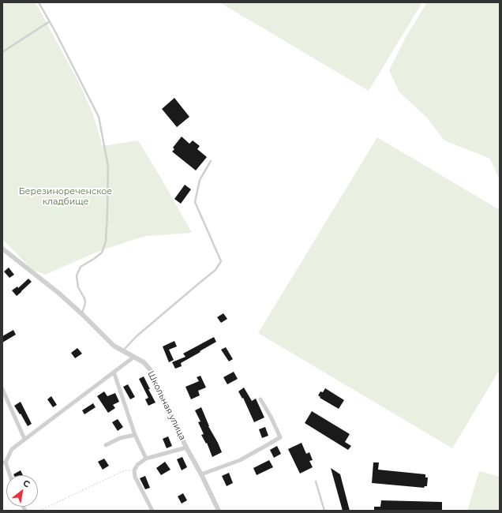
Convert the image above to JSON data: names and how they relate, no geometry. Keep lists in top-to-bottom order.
{
  "streets": {
    "street": ["Школьная улица"]
  },
  "parks": ["Березинореченское кладбище"],
  "north": "top right"
}
